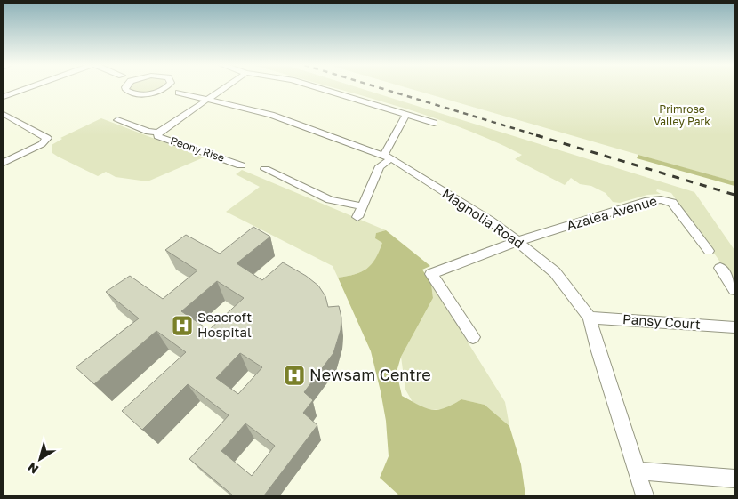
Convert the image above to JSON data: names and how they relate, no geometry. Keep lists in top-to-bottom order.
{
  "streets": {
    "street": [
      "Peony Rise",
      "Azalea Avenue",
      "Magnolia Road",
      "Pansy Court"
    ]
  },
  "crossings": [
    ["Peony Rise", "Magnolia Road"],
    ["Azalea Avenue", "Magnolia Road"],
    ["Magnolia Road", "Pansy Court"]
  ],
  "parks": ["Primrose Valley Park"],
  "places": {
    "hospital": ["Seacroft Hospital", "Newsam Centre"]
  },
  "north": "bottom left"
}
